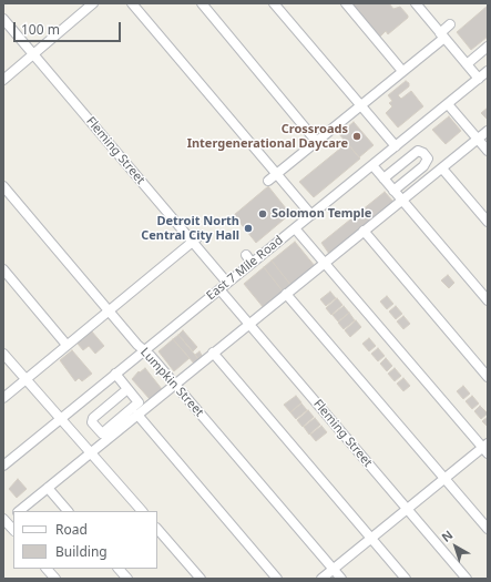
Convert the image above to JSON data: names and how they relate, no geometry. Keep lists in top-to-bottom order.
{
  "streets": {
    "street": ["Fleming Street", "East 7 Mile Road", "Lumpkin Street"]
  },
  "crossings": [
    ["Fleming Street", "East 7 Mile Road"],
    ["East 7 Mile Road", "Lumpkin Street"]
  ],
  "places": ["Crossroads Intergenerational Daycare", "Solomon Temple", "Detroit North Central City Hall"],
  "legend": ["Road", "Building"],
  "scale_bar": "100 m",
  "north": "top left"
}
